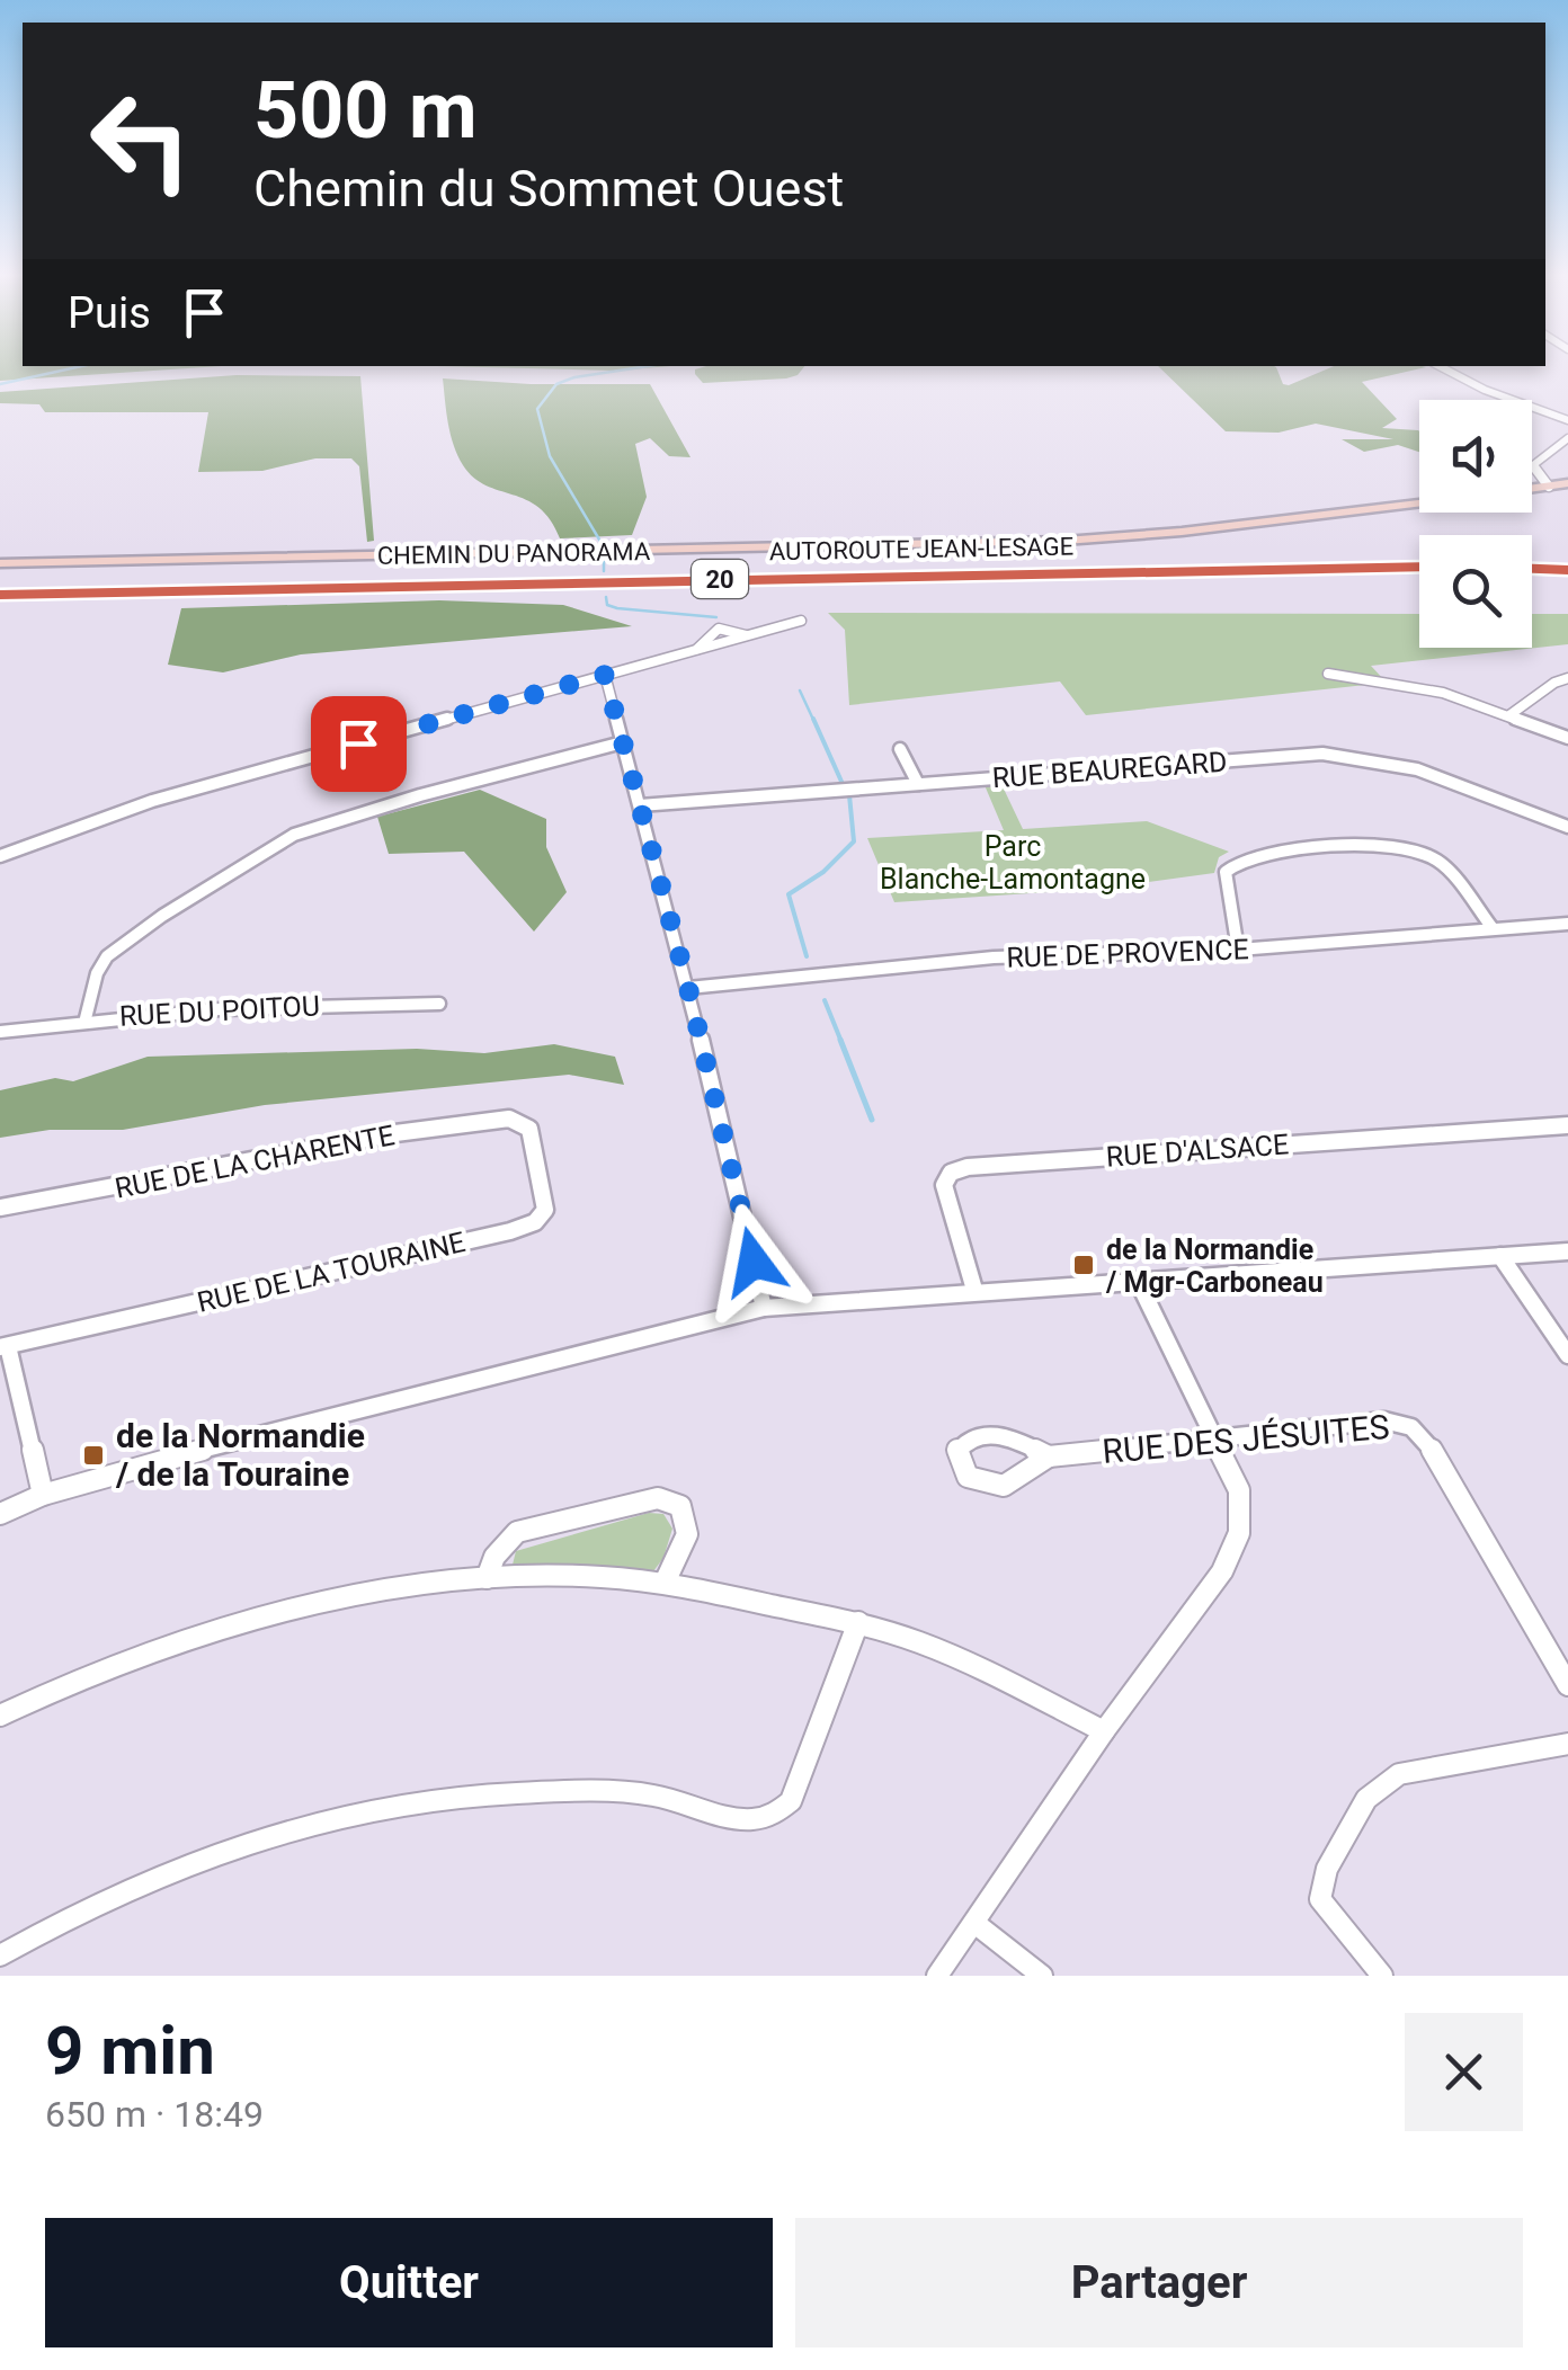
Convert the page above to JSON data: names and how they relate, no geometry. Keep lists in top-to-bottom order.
{
  "streets": {
    "highway": ["AUTOROUTE JEAN-LESAGE", "20"],
    "street": [
      "CHEMIN DU PANORAMA",
      "RUE BEAUREGARD",
      "RUE DE PROVENCE",
      "RUE DU POITOU",
      "RUE D'ALSACE",
      "RUE DE LA CHARENTE",
      "RUE DE LA TOURAINE",
      "RUE DES JÉSUITES"
    ]
  },
  "crossings": [
    ["RUE DE LA CHARENTE", "RUE DE LA TOURAINE"]
  ],
  "parks": ["Parc Blanche-Lamontagne"],
  "places": {
    "transit": ["de la Normandie / Mgr-Carboneau", "de la Normandie / de la Touraine"]
  },
  "page": {
    "turn": ["500 m", "Chemin du Sommet Ouest"],
    "then": "Puis",
    "heading": ["9 min", "650 m · 18:49"],
    "buttons": ["Quitter", "Partager"]
  }
}
